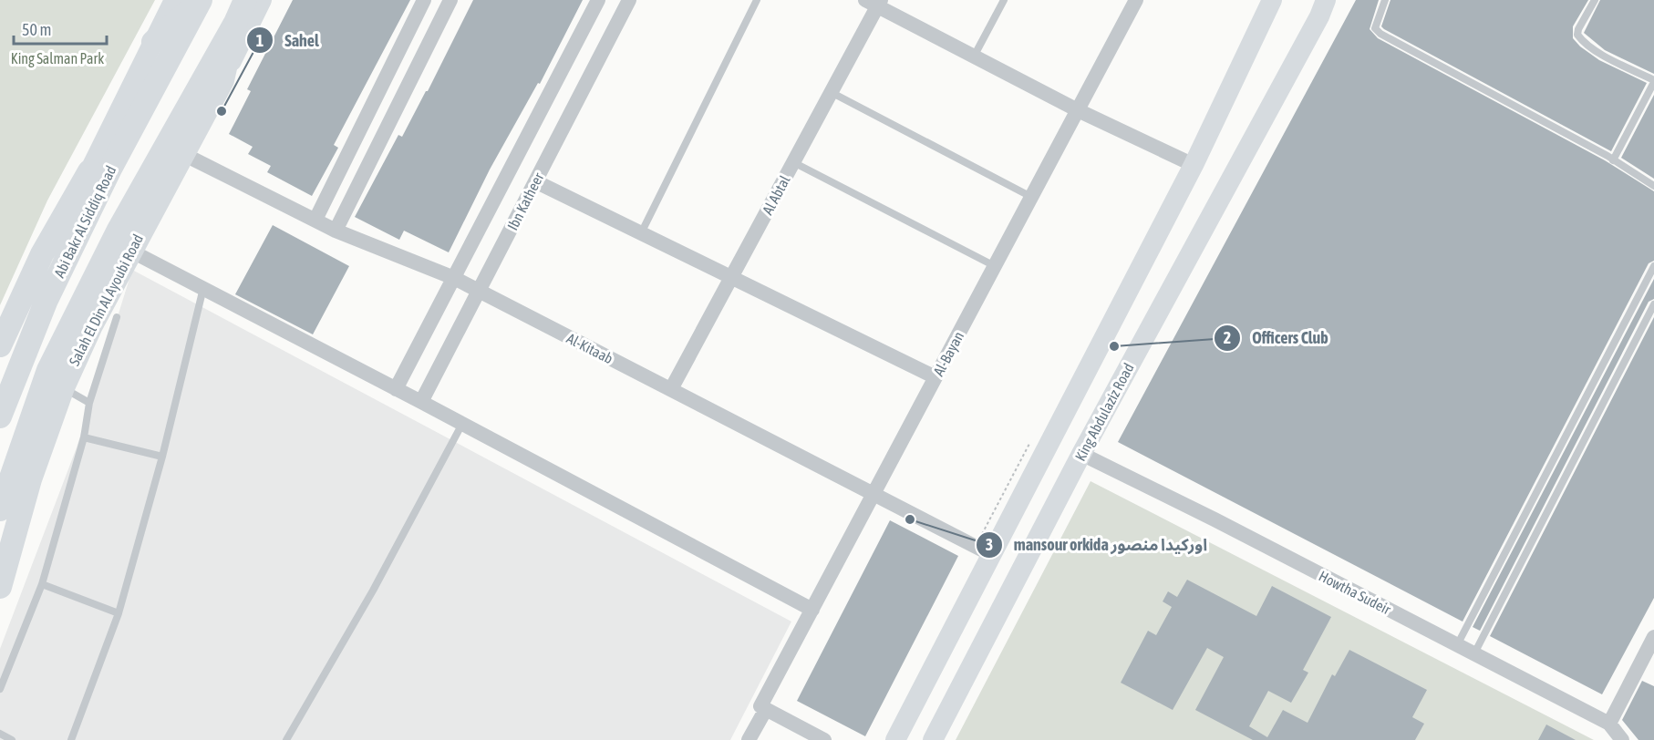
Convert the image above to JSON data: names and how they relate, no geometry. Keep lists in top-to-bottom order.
{
  "streets": {
    "main road": ["Abi Bakr Al Siddiq Road", "Salah El Din Al Ayoubi Road", "King Abdulaziz Road"],
    "street": [
      "Al Abtal",
      "Ibn Katheer",
      "Al-Kitaab",
      "Al-Bayan",
      "Howtha Sudeir"
    ]
  },
  "crossings": [
    ["Al Abtal", "Al-Kitaab"],
    ["Ibn Katheer", "Al-Kitaab"],
    ["Salah El Din Al Ayoubi Road", "Al-Kitaab"],
    ["Al-Kitaab", "Al-Bayan"],
    ["King Abdulaziz Road", "Howtha Sudeir"]
  ],
  "parks": ["King Salman Park"],
  "places": ["Sahel", "Officers Club", "mansour orkida اوركيدا منصور"],
  "scale_bar": "50 m"
}
